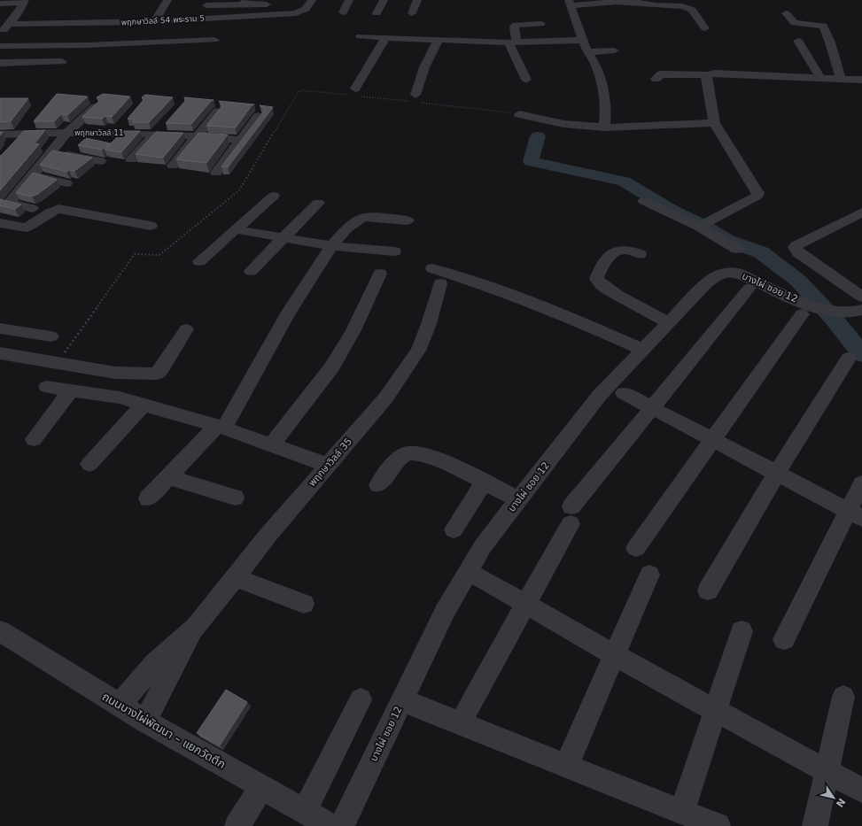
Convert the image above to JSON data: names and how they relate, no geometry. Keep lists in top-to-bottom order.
{
  "streets": {
    "street": [
      "พฤกษาวิลล์ 54 พระราม 5",
      "พฤกษาวิลล์ 11",
      "บางไผ่ ซอย 12",
      "พฤกษาวิลล์ 35",
      "ถนนบางไผ่พัฒนา – แยกวัดตึก"
    ]
  },
  "crossings": [
    ["บางไผ่ ซอย 12", "พฤกษาวิลล์ 35"],
    ["พฤกษาวิลล์ 35", "ถนนบางไผ่พัฒนา – แยกวัดตึก"]
  ],
  "north": "bottom right"
}
